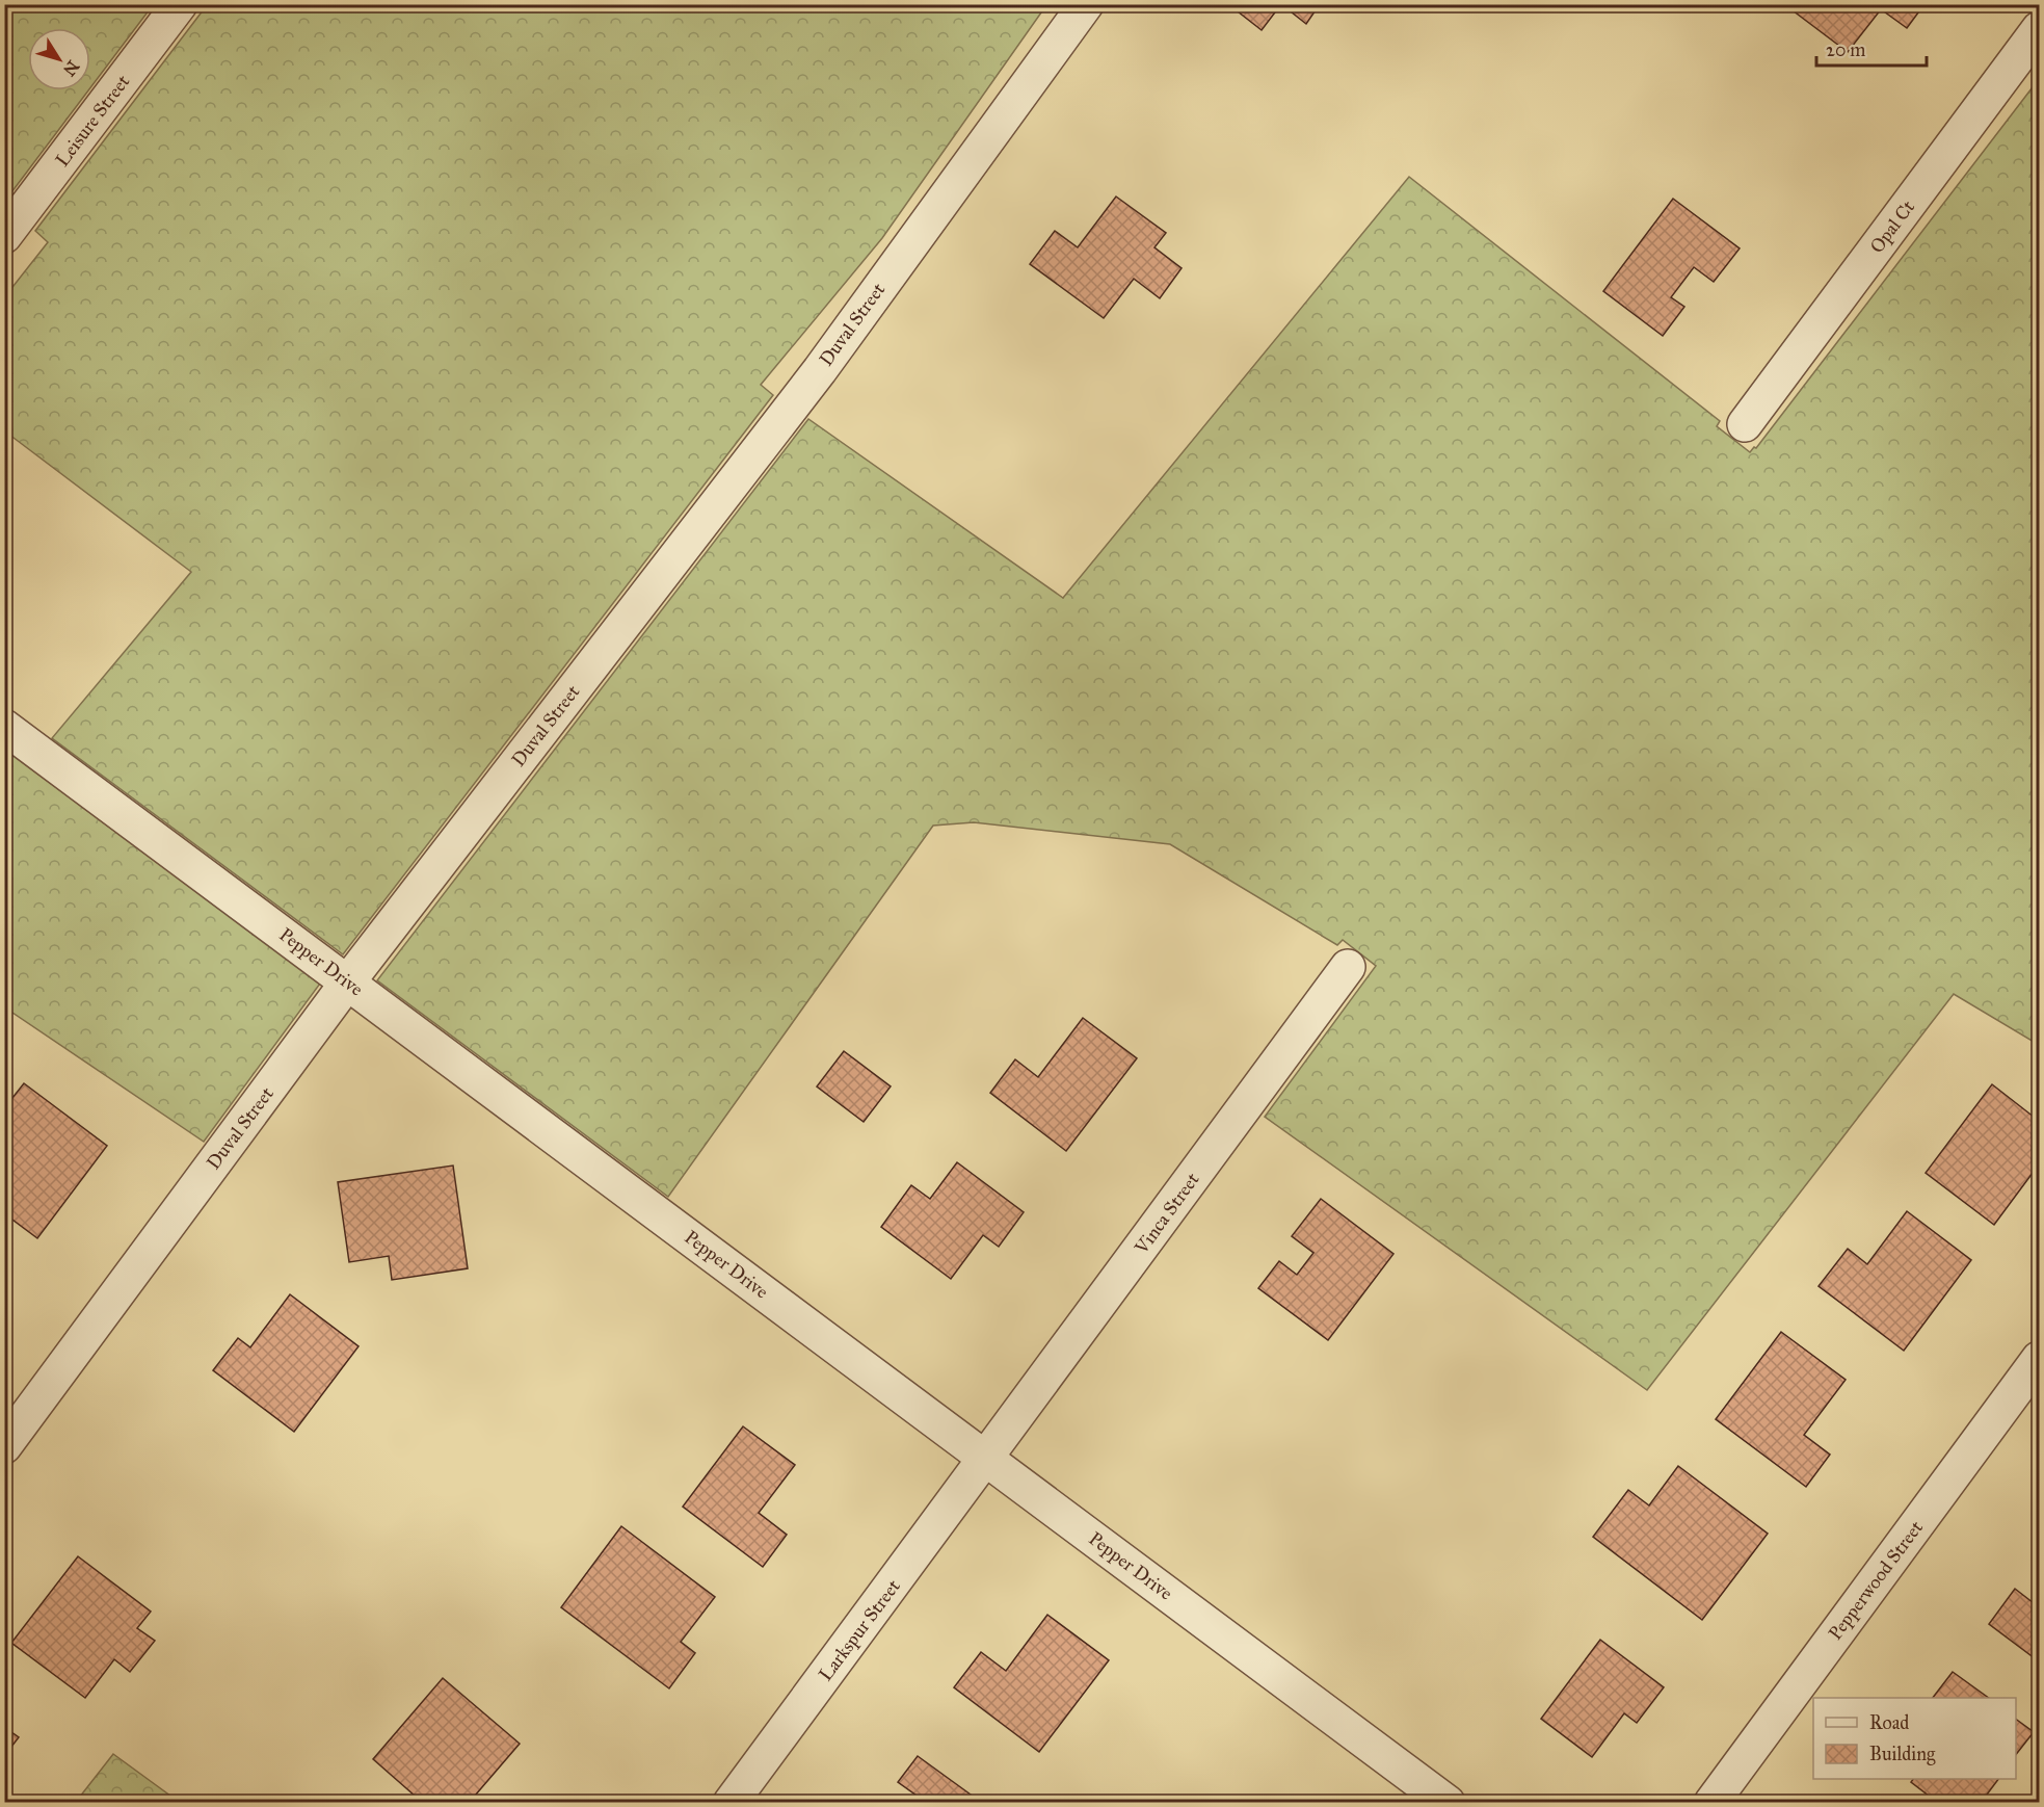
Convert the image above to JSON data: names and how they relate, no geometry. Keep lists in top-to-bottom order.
{
  "streets": {
    "street": [
      "Leisure Street",
      "Opal Ct",
      "Duval Street",
      "Pepper Drive",
      "Vinca Street",
      "Pepperwood Street",
      "Larkspur Street"
    ]
  },
  "crossings": [
    ["Duval Street", "Pepper Drive"],
    ["Pepper Drive", "Vinca Street"],
    ["Pepper Drive", "Larkspur Street"],
    ["Vinca Street", "Larkspur Street"]
  ],
  "legend": ["Road", "Building"],
  "scale_bar": "20 m",
  "north": "bottom right"
}
